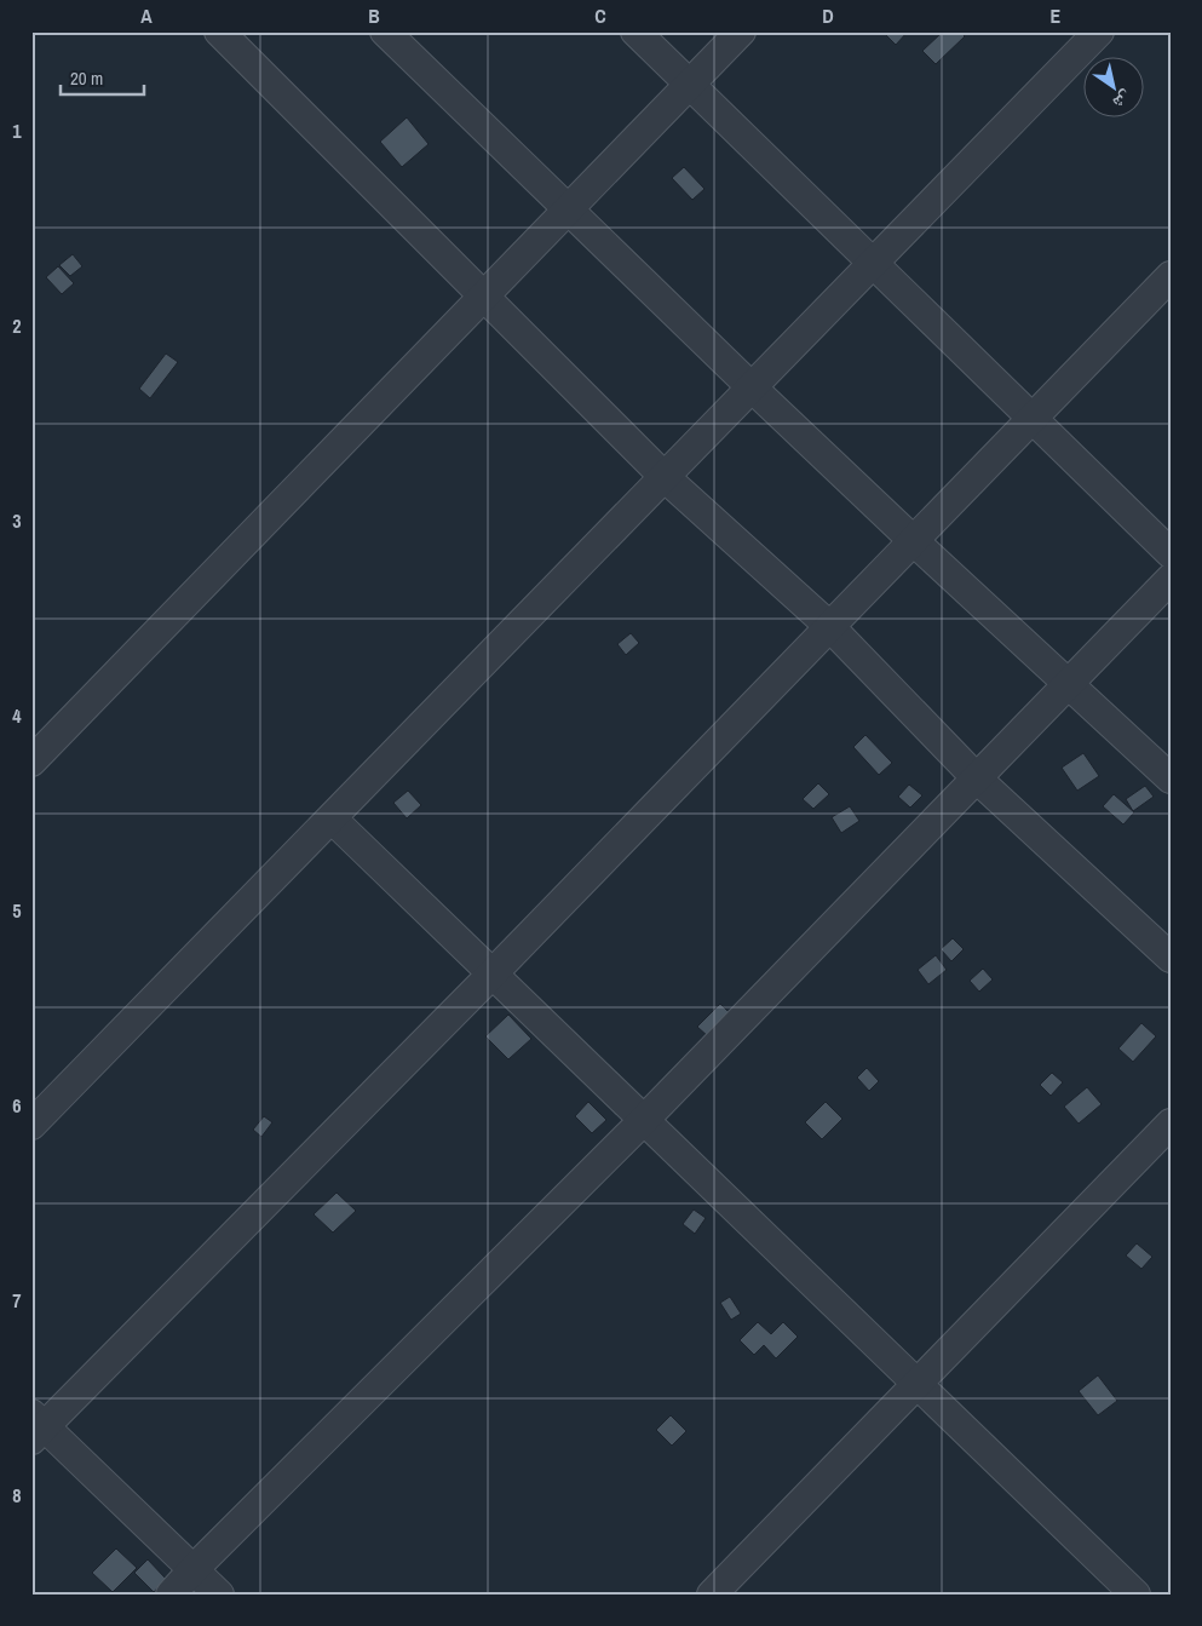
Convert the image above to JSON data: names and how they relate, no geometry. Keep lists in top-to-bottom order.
{
  "scale_bar": "20 m",
  "north": "bottom right",
  "grid": {
    "columns": [
      "A",
      "B",
      "C",
      "D",
      "E"
    ],
    "rows": [
      "1",
      "2",
      "3",
      "4",
      "5",
      "6",
      "7",
      "8"
    ]
  }
}
